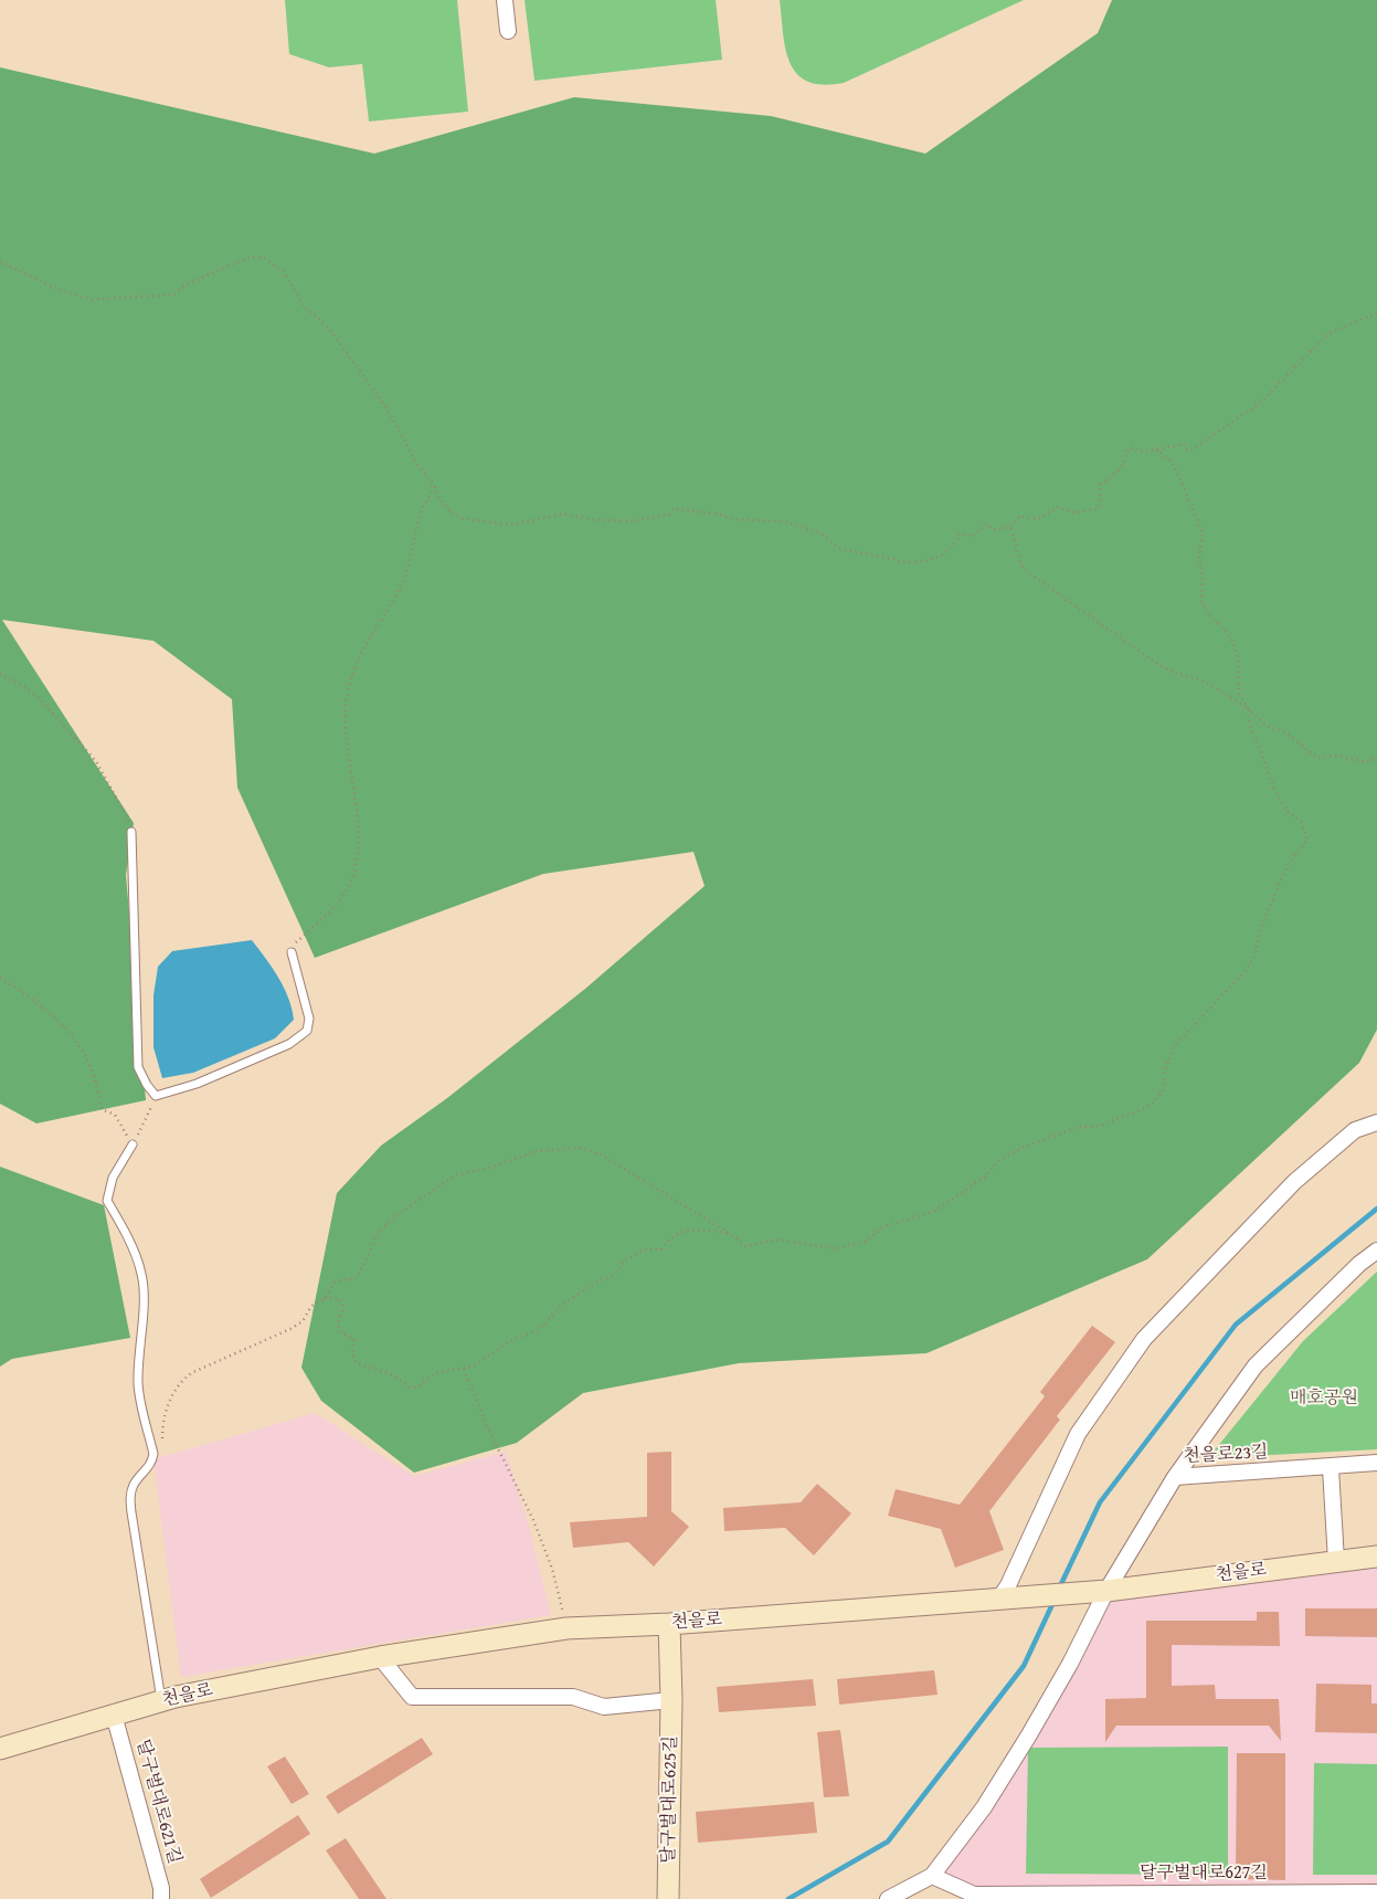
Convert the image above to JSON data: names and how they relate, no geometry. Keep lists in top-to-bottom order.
{
  "streets": {
    "street": [
      "천을로23길",
      "천을로",
      "달구벌대로625길",
      "달구벌대로621길",
      "달구벌대로627길"
    ]
  },
  "crossings": [
    ["천을로23길", "천을로"],
    ["천을로", "달구벌대로625길"],
    ["천을로", "달구벌대로621길"]
  ],
  "parks": ["매호공원"]
}
